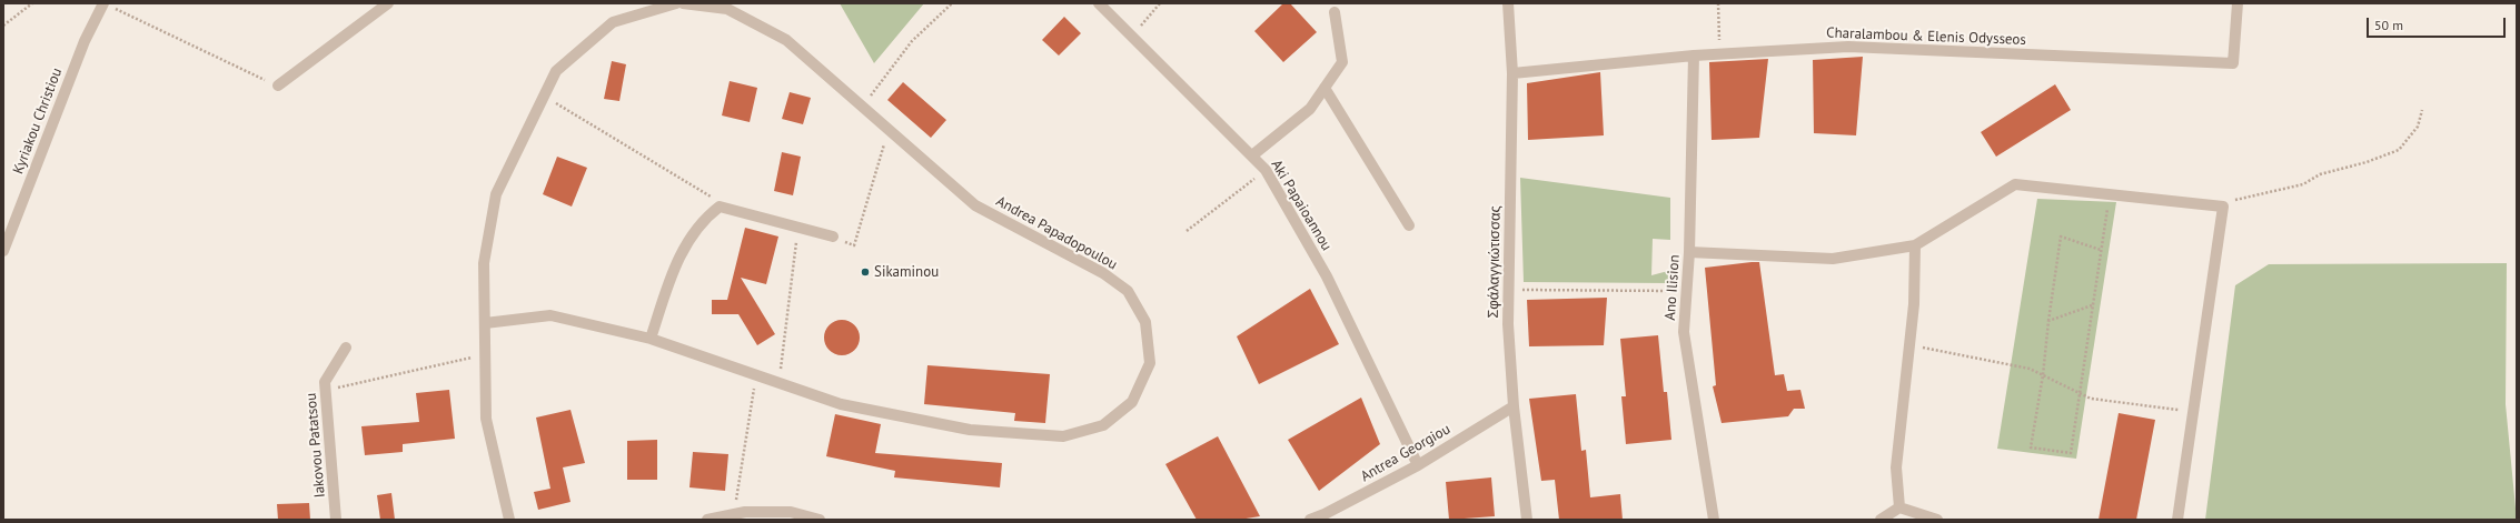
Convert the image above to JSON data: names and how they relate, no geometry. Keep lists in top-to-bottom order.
{
  "streets": {
    "street": [
      "Charalambou & Elenis Odysseos",
      "Kyriakou Christiou",
      "Aki Papaioannou",
      "Andrea Papadopoulou",
      "Σφάλαγγιώτισσας",
      "Ano Ilision",
      "Iakovou Patatsou",
      "Antrea Georgiou"
    ]
  },
  "crossings": [
    ["Charalambou & Elenis Odysseos", "Σφάλαγγιώτισσας"],
    ["Charalambou & Elenis Odysseos", "Ano Ilision"],
    ["Aki Papaioannou", "Antrea Georgiou"],
    ["Σφάλαγγιώτισσας", "Antrea Georgiou"]
  ],
  "places": ["Sikaminou"],
  "scale_bar": "50 m"
}
